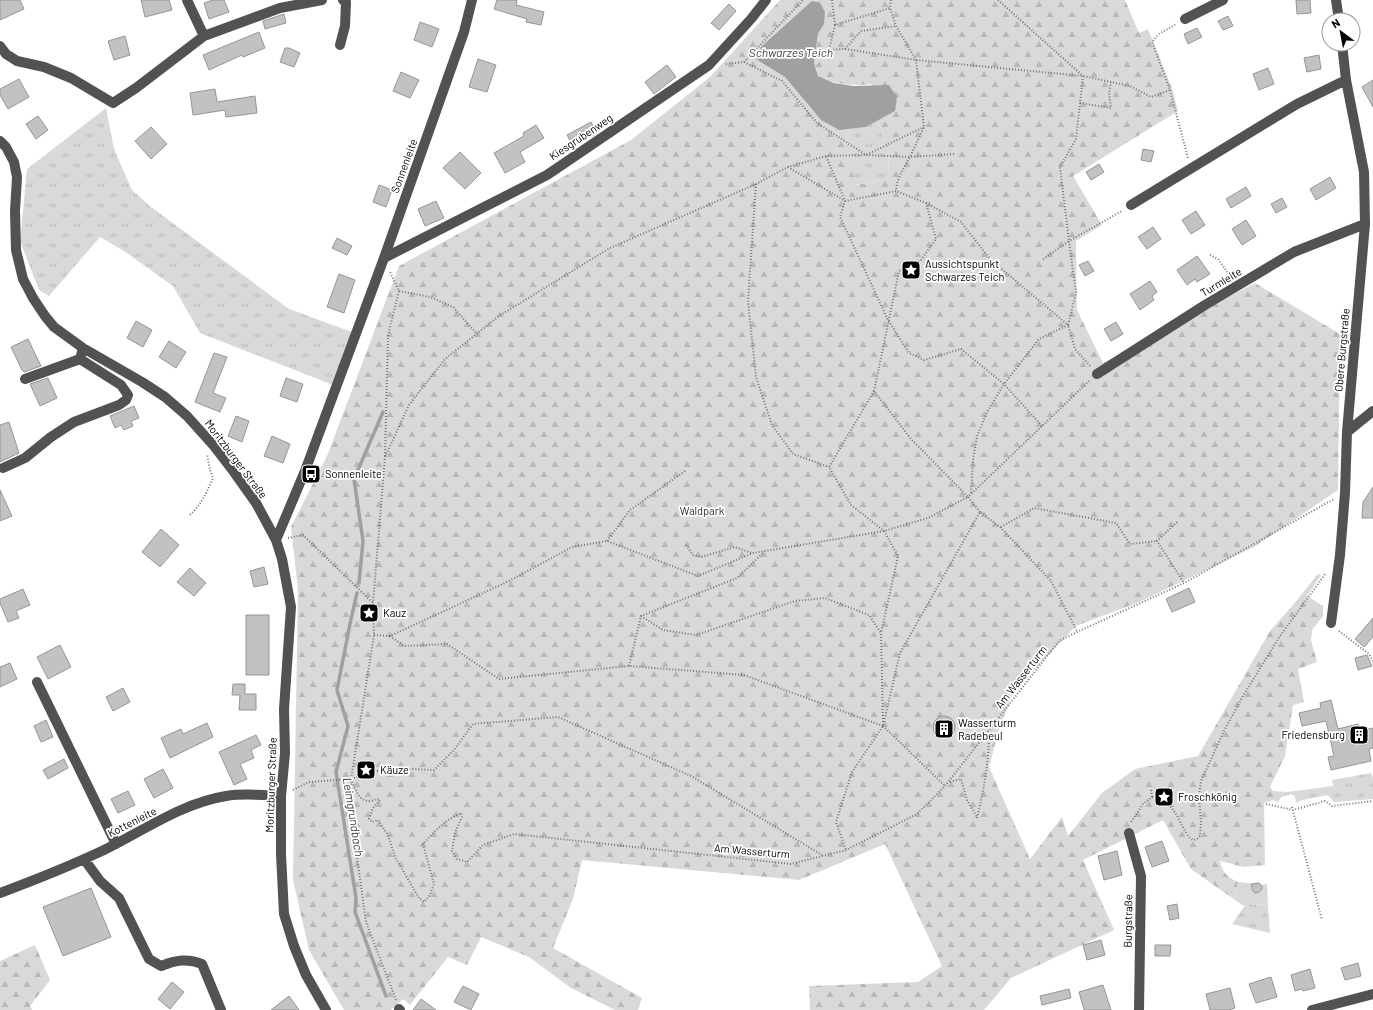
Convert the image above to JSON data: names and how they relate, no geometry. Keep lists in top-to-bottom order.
{
  "streets": {
    "street": [
      "Kiesgrubenweg",
      "Sonnenleite",
      "Turmleite",
      "Obere Burgstraße",
      "Moritzburger Straße",
      "Kottenleite",
      "Burgstraße"
    ],
    "path": ["Am Wasserturm"]
  },
  "crossings": [
    ["Kiesgrubenweg", "Sonnenleite"],
    ["Sonnenleite", "Moritzburger Straße"],
    ["Turmleite", "Obere Burgstraße"],
    ["Obere Burgstraße", "Am Wasserturm"],
    ["Moritzburger Straße", "Kottenleite"]
  ],
  "water": ["Schwarzes Teich", "Leimgrundbach"],
  "parks": ["Waldpark"],
  "places": {
    "place": [
      "Aussichtspunkt Schwarzes Teich",
      "Kauz",
      "Käuze",
      "Froschkönig"
    ],
    "bus stop": ["Sonnenleite"],
    "building": ["Wasserturm Radebeul", "Friedensburg"]
  },
  "north": "top left"
}
